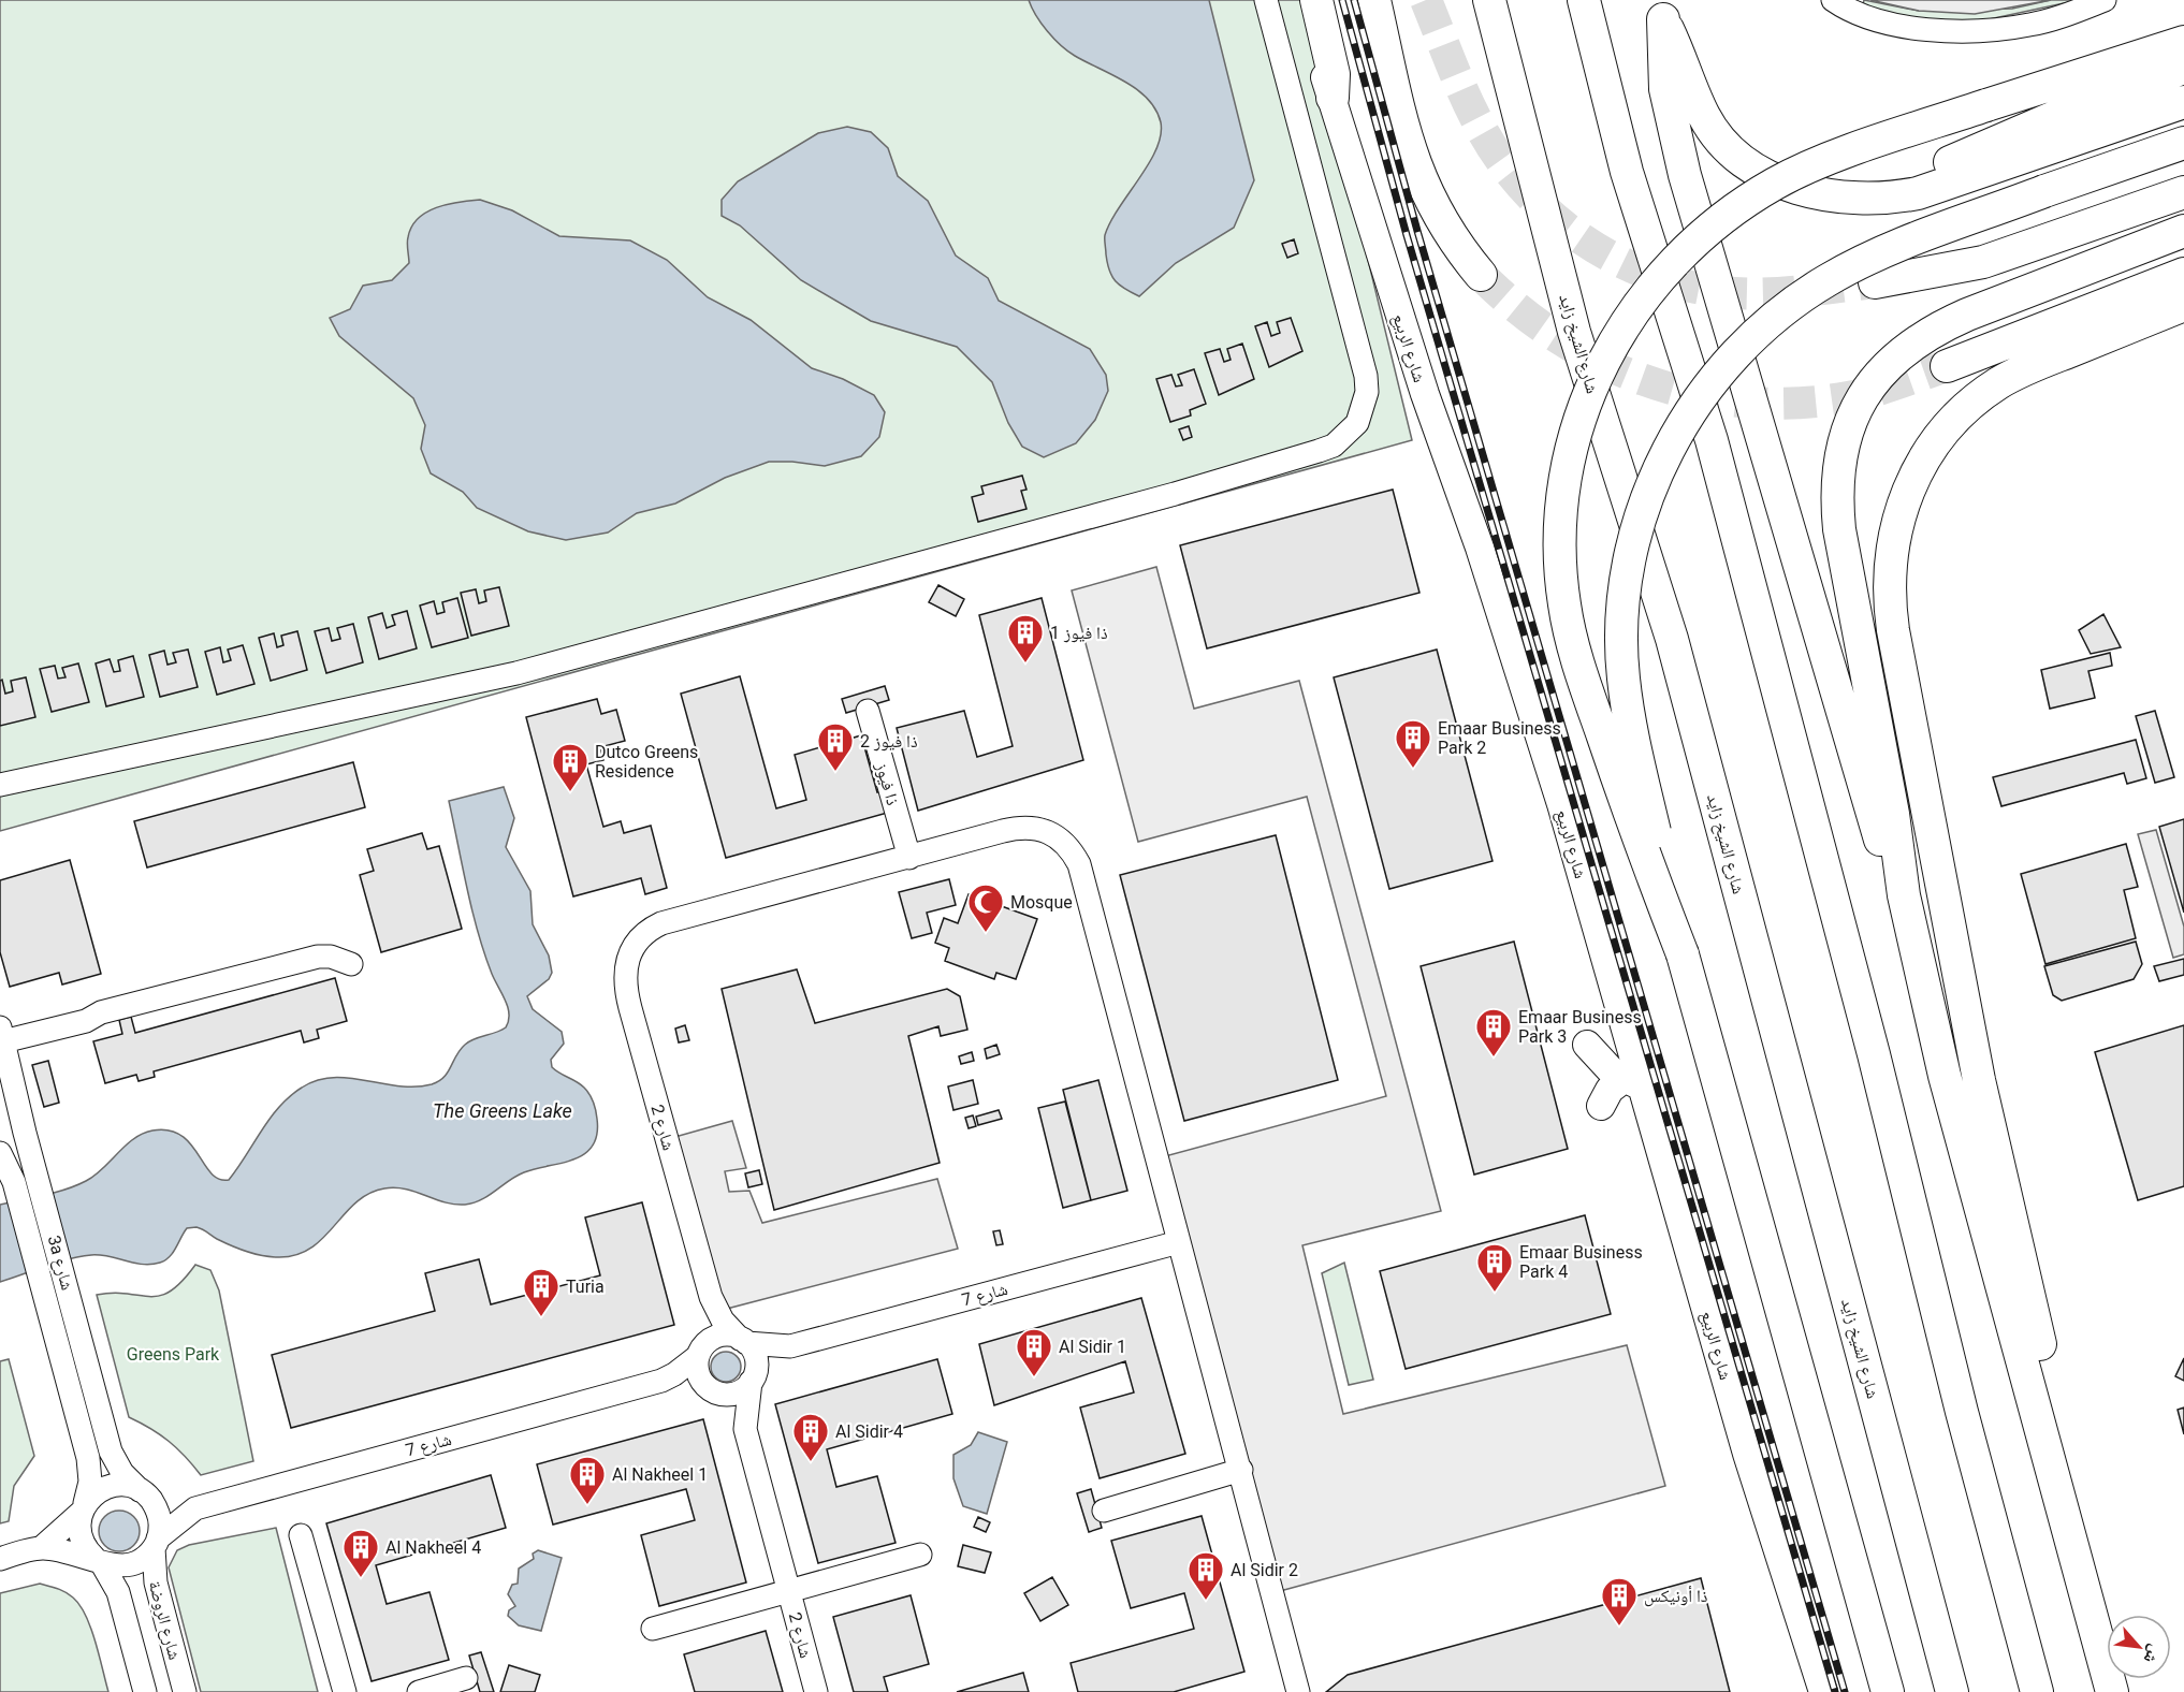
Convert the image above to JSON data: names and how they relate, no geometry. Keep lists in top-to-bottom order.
{
  "streets": {
    "highway": ["شارع الشيخ زايد"],
    "main road": ["شارع الربيع"],
    "street": [
      "ذا فيوز",
      "شارع 2",
      "3a شارع",
      "شارع 7",
      "شارع الروضة"
    ]
  },
  "crossings": [
    ["ذا فيوز", "شارع 2"],
    ["شارع 2", "شارع 7"],
    ["3a شارع", "شارع 7"],
    ["3a شارع", "شارع الروضة"],
    ["شارع 7", "شارع الروضة"]
  ],
  "water": ["The Greens Lake"],
  "parks": ["Greens Park"],
  "places": {
    "building": [
      "ذا فيوز 1",
      "Emaar Business Park 2",
      "ذا فيوز 2",
      "Dutco Greens Residence",
      "Emaar Business Park 3",
      "Emaar Business Park 4",
      "Turia",
      "Al Sidir 1",
      "Al Sidir 4",
      "Al Nakheel 1",
      "Al Nakheel 4",
      "Al Sidir 2",
      "ذا أونيكس"
    ],
    "mosque": ["Mosque"]
  },
  "north": "bottom right"
}
